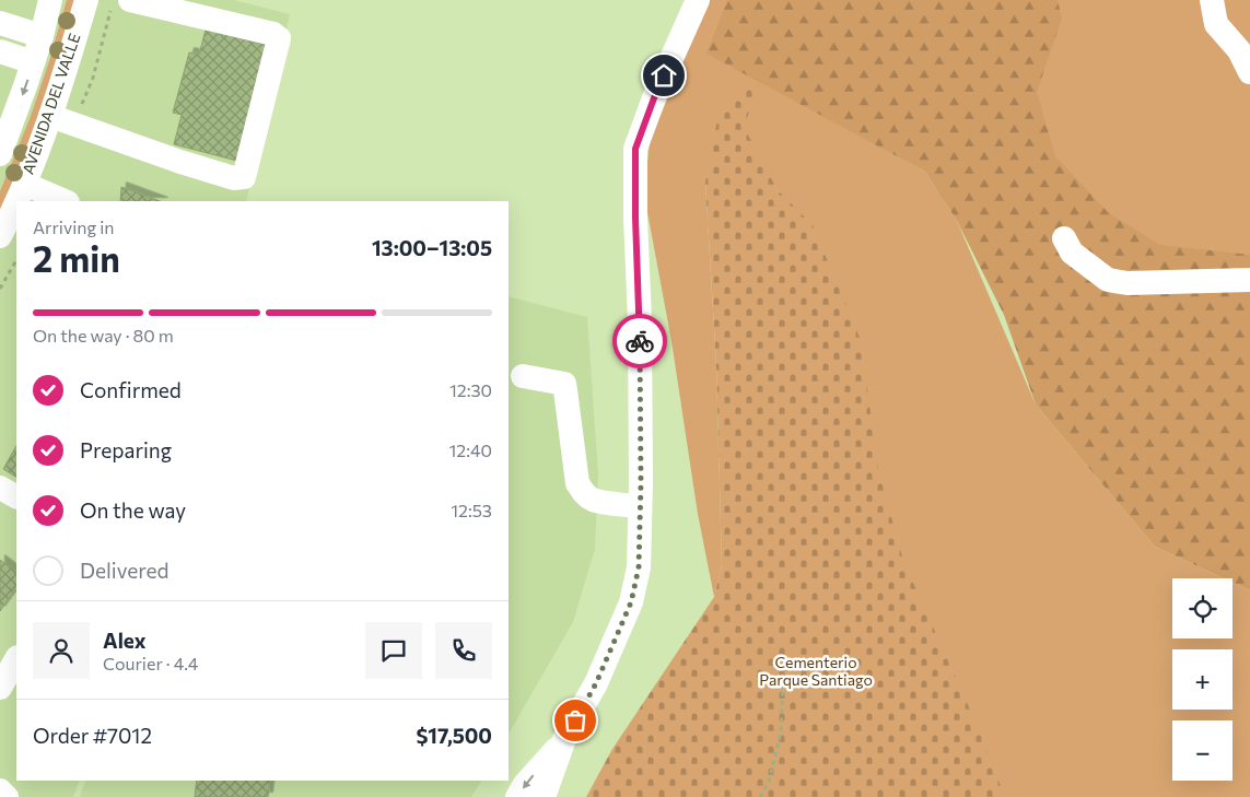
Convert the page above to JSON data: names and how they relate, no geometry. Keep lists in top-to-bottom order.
{
  "streets": {
    "street": ["AVENIDA DEL VALLE"]
  },
  "parks": ["Cementerio Parque Santiago"],
  "page": {
    "heading": ["2 min", "Arriving in", "13:00–13:05"],
    "panel": [
      "Alex",
      "Courier · 4.4",
      "Order #7012",
      "$17,500"
    ],
    "bar": "On the way · 80 m",
    "list": [
      ["Confirmed", "12:30"],
      ["Preparing", "12:40"],
      ["On the way", "12:53"],
      "Delivered"
    ],
    "map_buttons": ["+", "−"]
  }
}
